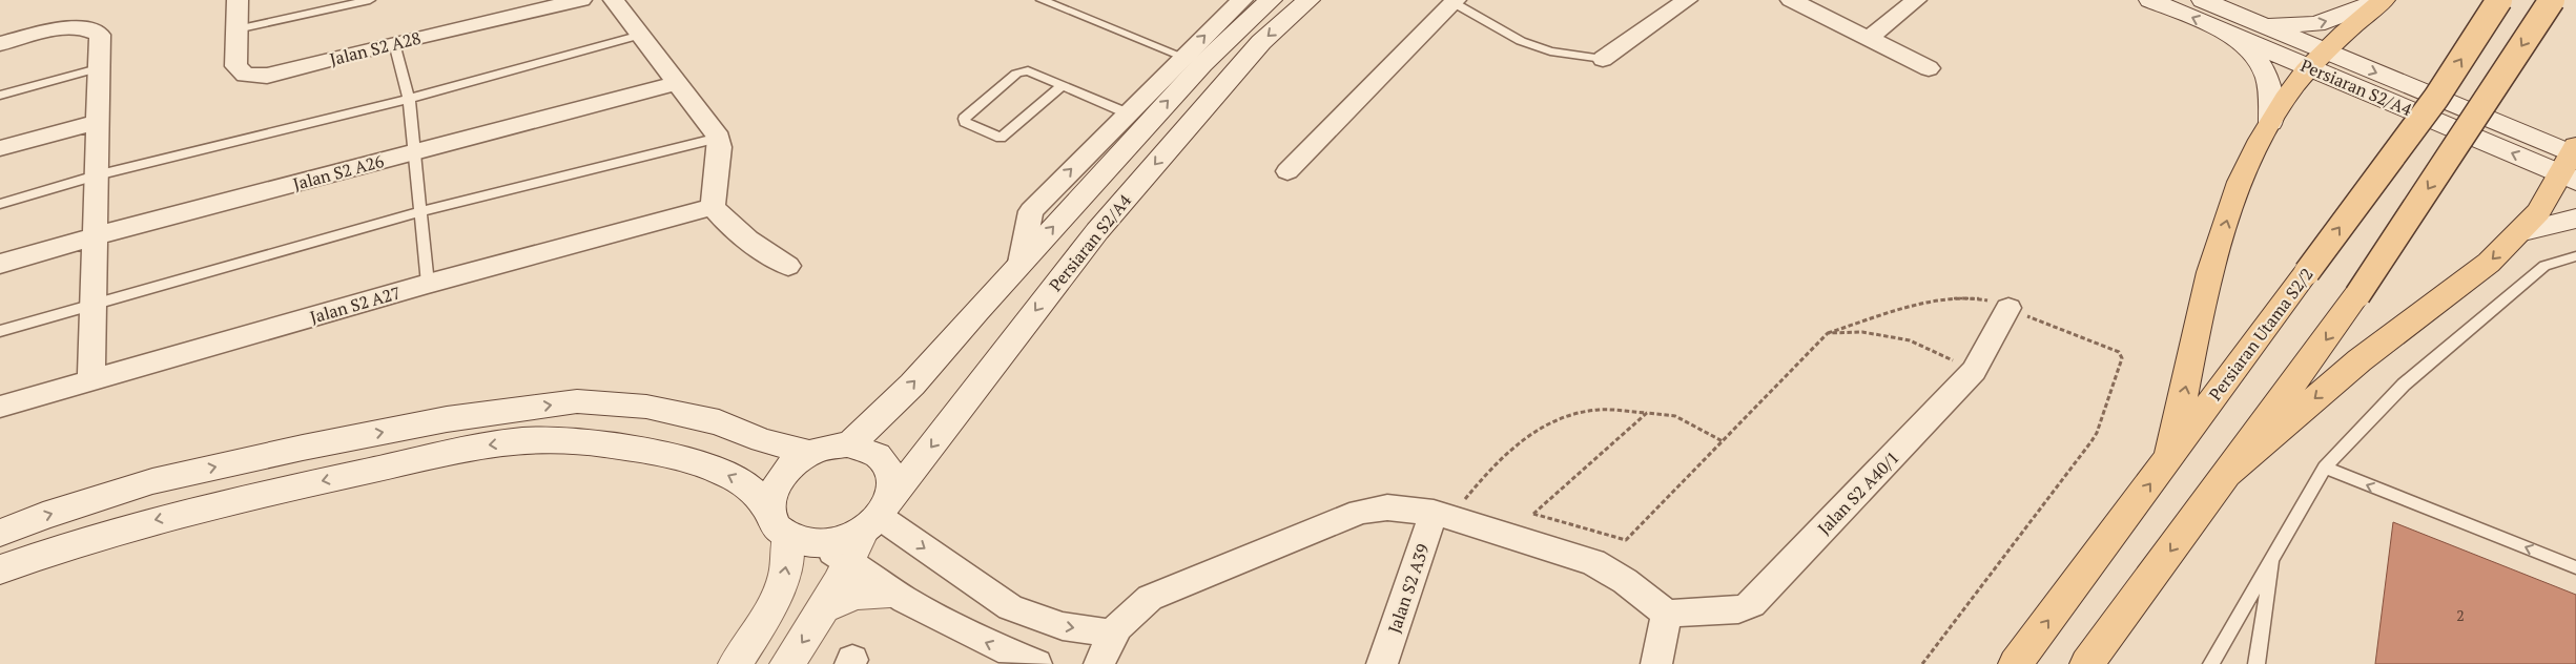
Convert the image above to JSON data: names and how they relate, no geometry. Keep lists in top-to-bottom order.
{
  "streets": {
    "main road": ["Persiaran S2/A4", "Persiaran Utama S2/2"],
    "street": [
      "Jalan S2 A28",
      "Jalan S2 A26",
      "Jalan S2 A27",
      "Jalan S2 A40/1",
      "Jalan S2 A39"
    ]
  },
  "house_numbers": ["2"]
}
